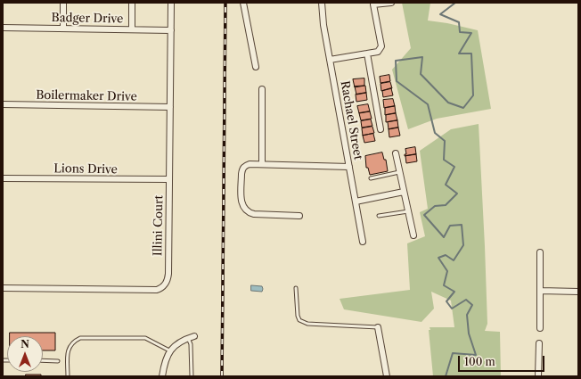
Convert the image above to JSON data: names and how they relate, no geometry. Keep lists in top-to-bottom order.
{
  "streets": {
    "street": [
      "Badger Drive",
      "Boilermaker Drive",
      "Rachael Street",
      "Lions Drive",
      "Illini Court"
    ]
  },
  "crossings": [
    ["Badger Drive", "Illini Court"],
    ["Boilermaker Drive", "Illini Court"],
    ["Lions Drive", "Illini Court"]
  ],
  "scale_bar": "100 m",
  "north": "top"
}
